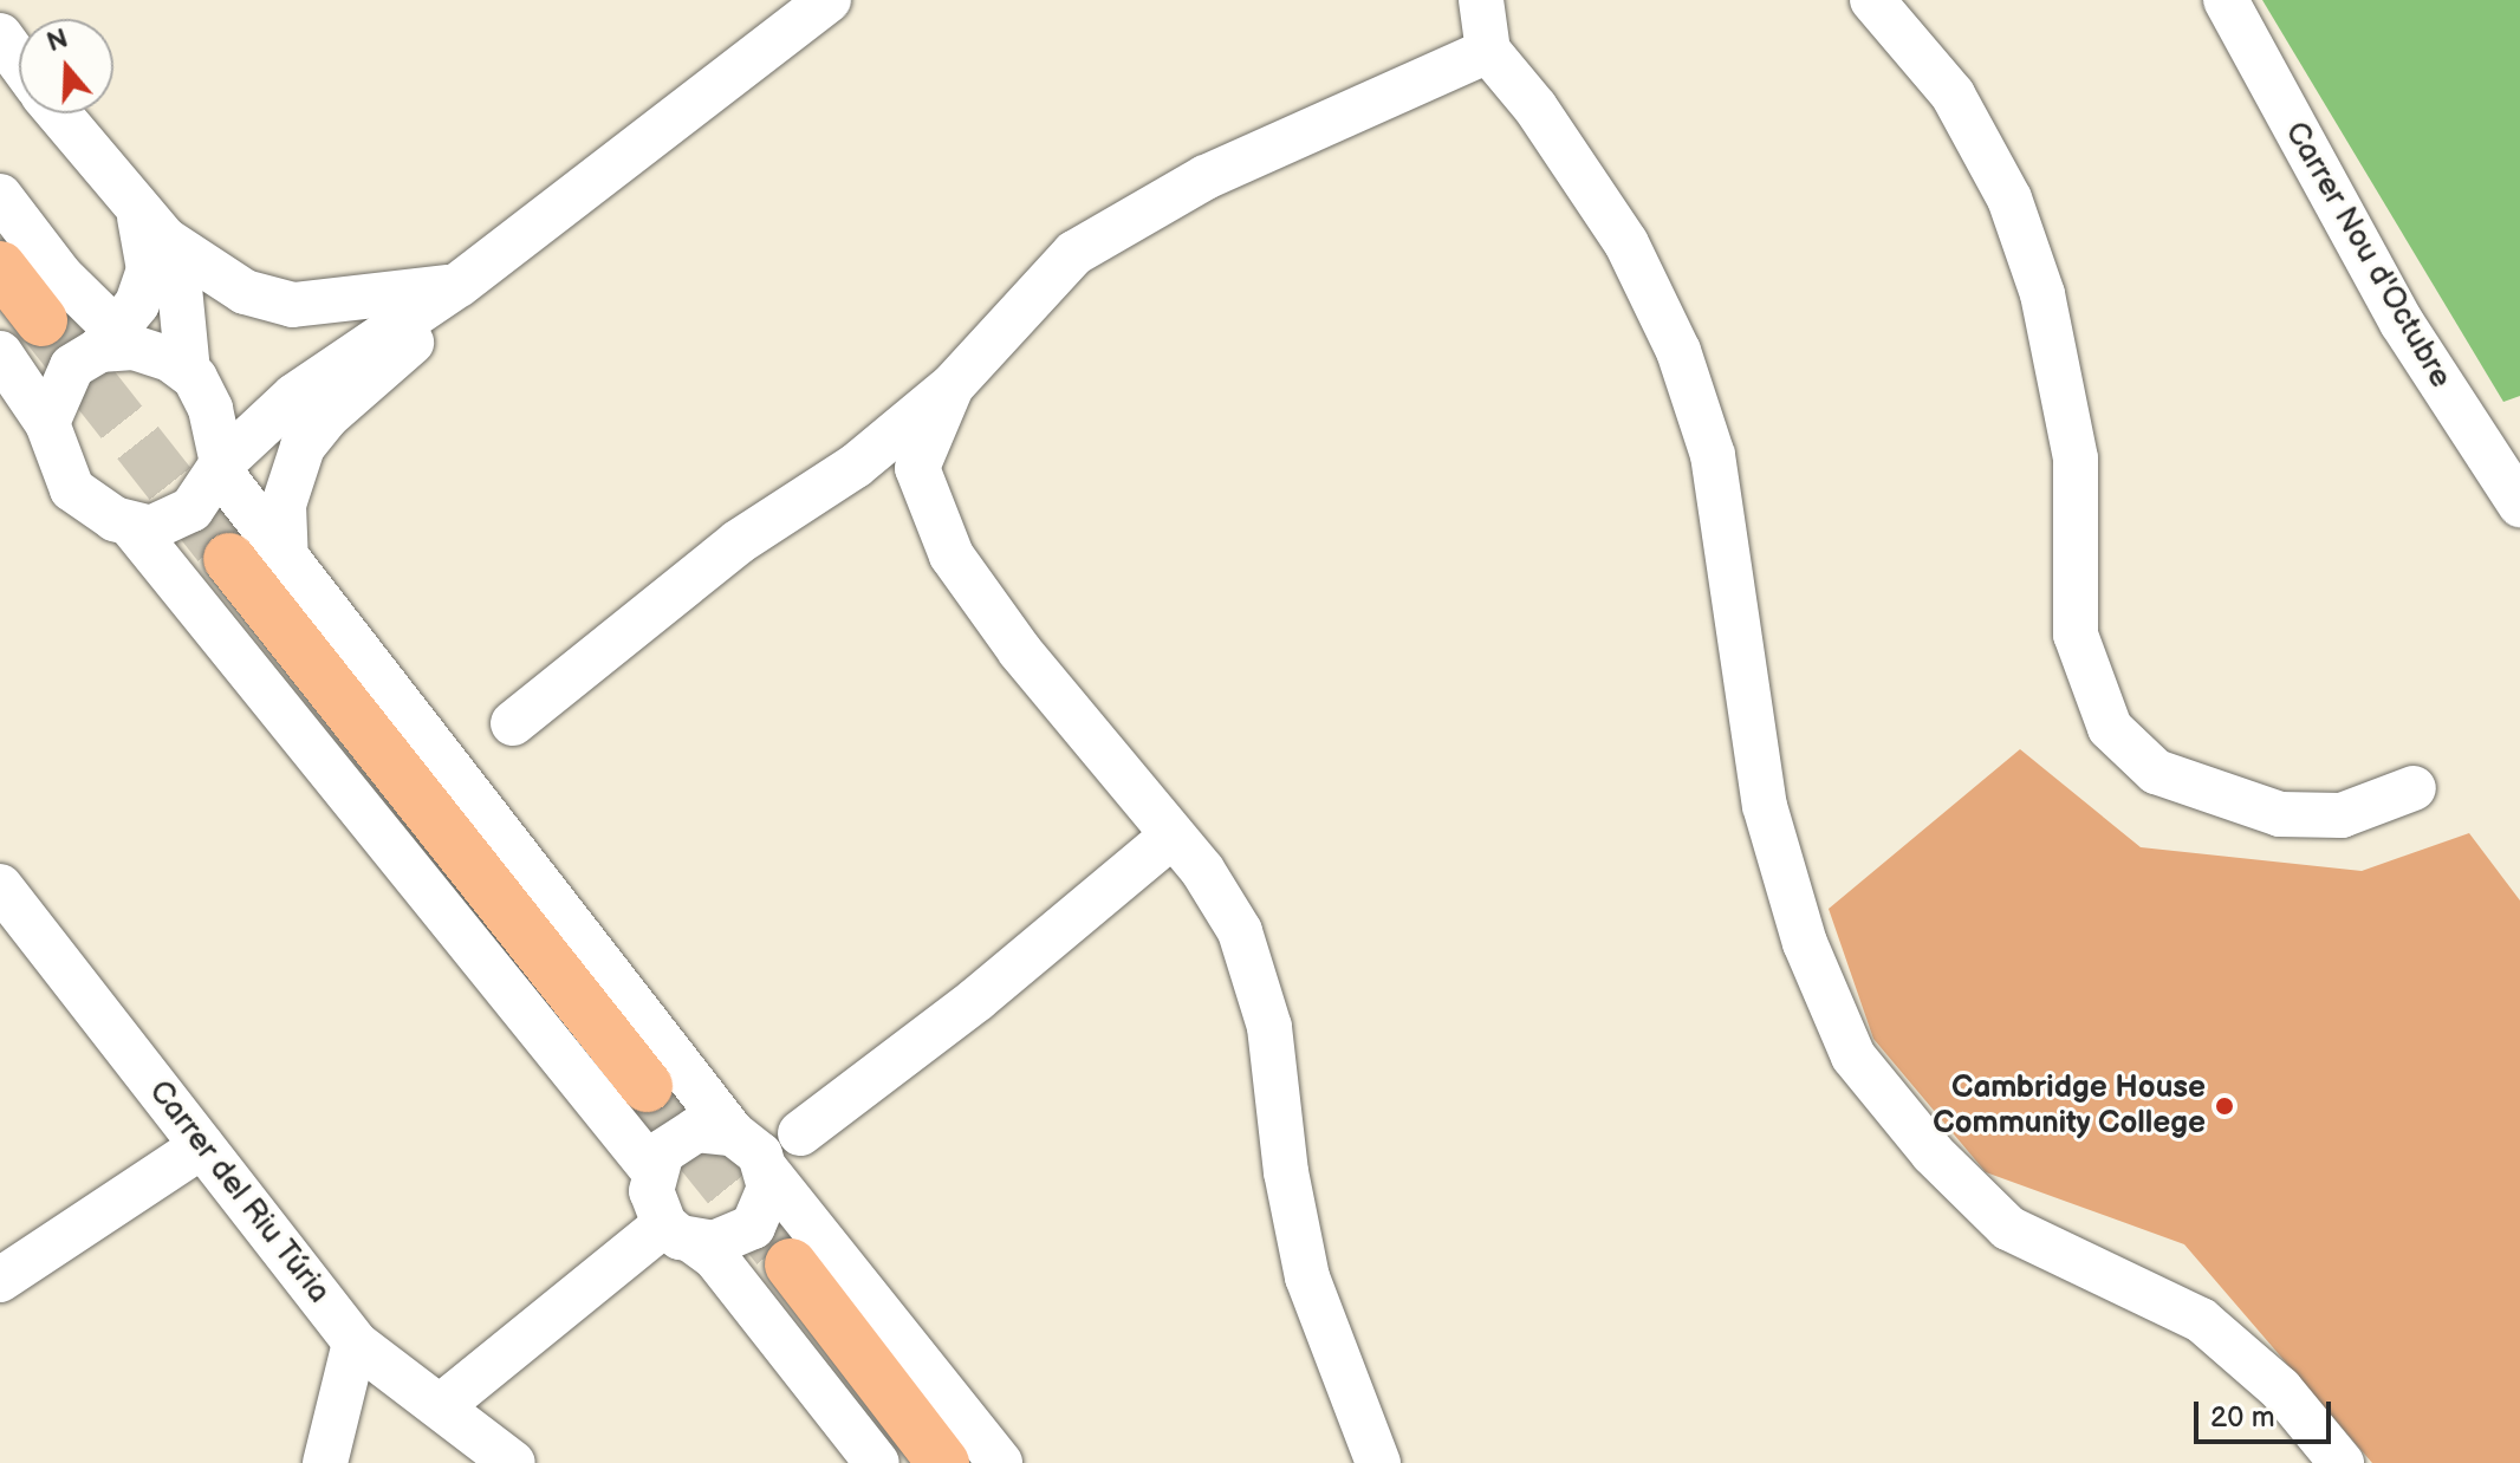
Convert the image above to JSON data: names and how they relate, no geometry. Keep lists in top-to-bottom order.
{
  "streets": {
    "street": ["Carrer Nou d'Octubre", "Carrer del Riu Túria"]
  },
  "places": ["Cambridge House Community College"],
  "scale_bar": "20 m",
  "north": "top"
}
